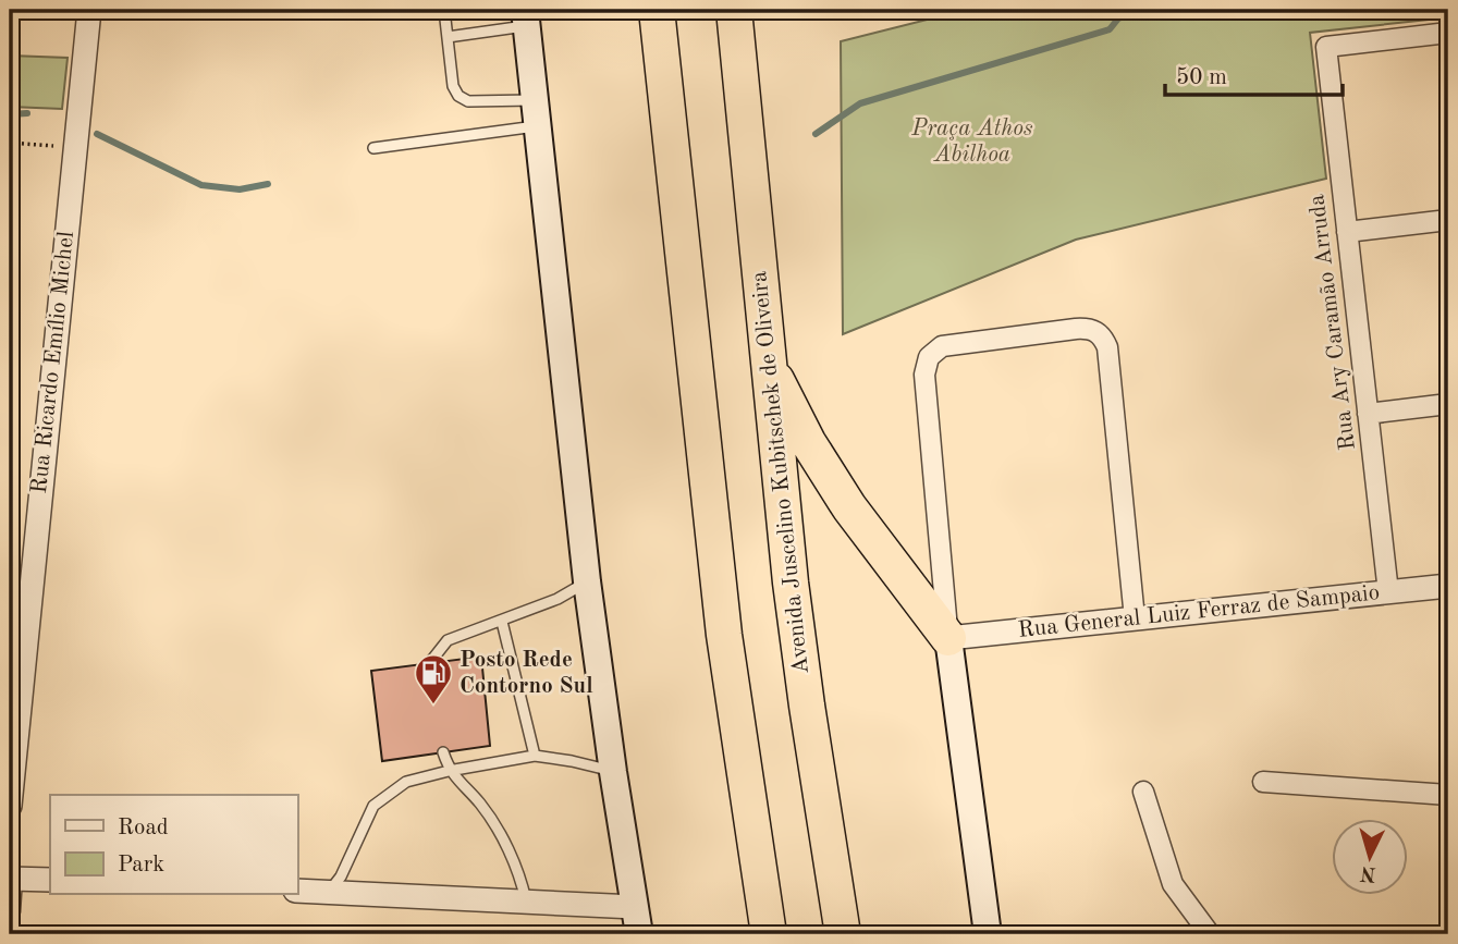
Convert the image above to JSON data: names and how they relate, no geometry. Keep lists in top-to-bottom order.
{
  "streets": {
    "highway": ["Avenida Juscelino Kubitschek de Oliveira"],
    "street": ["Rua Ary Caramão Arruda", "Rua Ricardo Emílio Michel", "Rua General Luiz Ferraz de Sampaio"]
  },
  "crossings": [
    ["Rua Ary Caramão Arruda", "Rua General Luiz Ferraz de Sampaio"]
  ],
  "parks": ["Praça Athos Abilhoa"],
  "places": {
    "fuel station": ["Posto Rede Contorno Sul"]
  },
  "legend": ["Road", "Park"],
  "scale_bar": "50 m",
  "north": "bottom"
}
